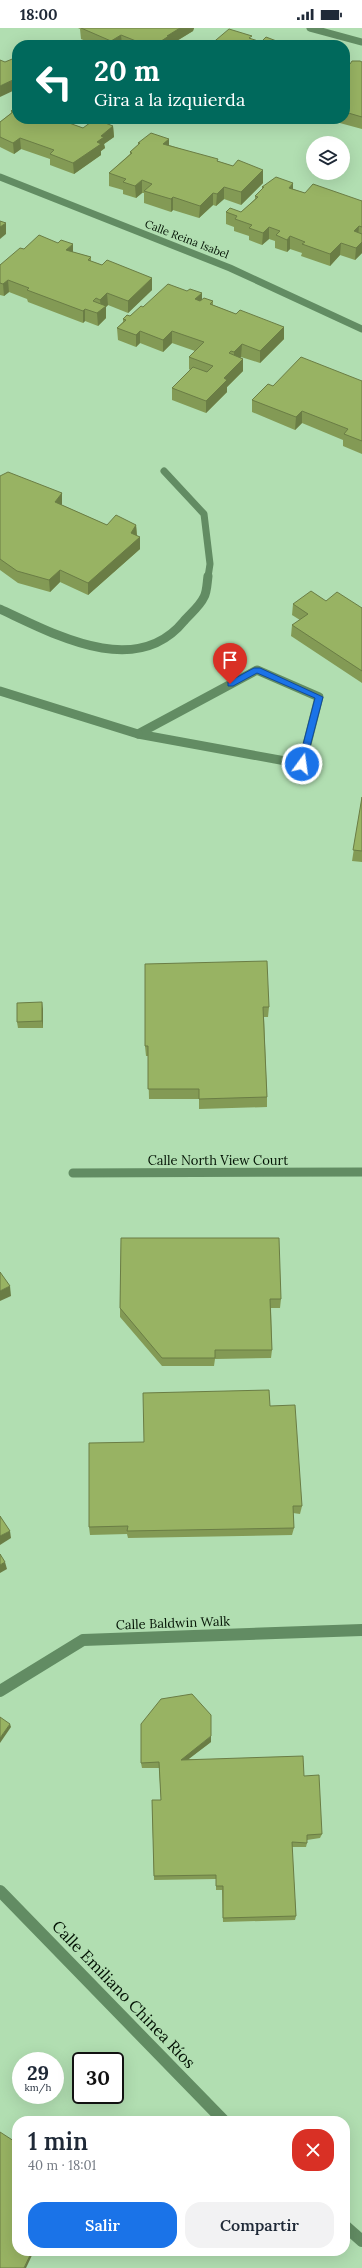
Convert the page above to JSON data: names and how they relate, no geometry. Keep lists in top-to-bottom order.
{
  "streets": {
    "street": [
      "Calle Reina Isabel",
      "Calle North View Court",
      "Calle Baldwin Walk",
      "Calle Emiliano Chinea Ríos"
    ]
  },
  "page": {
    "status": "18:00",
    "turn": ["20 m", "Gira a la izquierda"],
    "speed": "29 km/h",
    "limit": "30",
    "heading": ["1 min", "40 m · 18:01"],
    "buttons": ["Salir", "Compartir"]
  }
}
